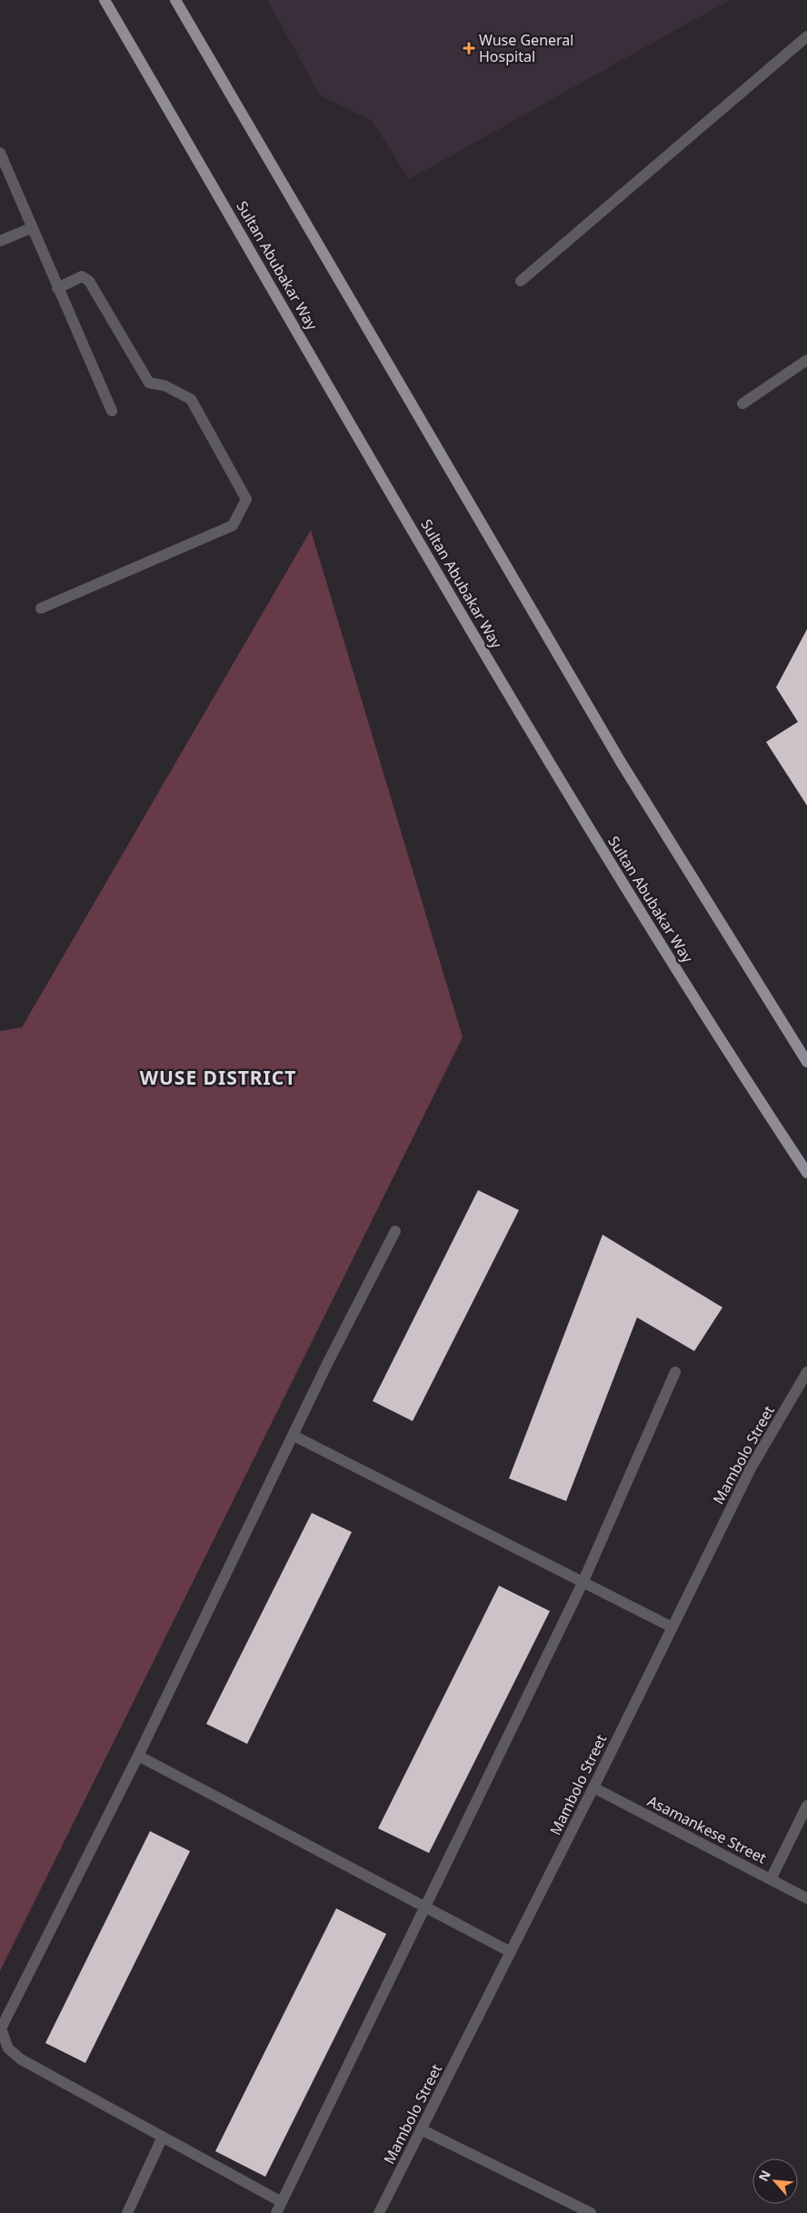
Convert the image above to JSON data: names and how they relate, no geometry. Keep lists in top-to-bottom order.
{
  "streets": {
    "main road": ["Sultan Abubakar Way"],
    "street": ["Mambolo Street", "Asamankese Street"]
  },
  "crossings": [
    ["Mambolo Street", "Asamankese Street"]
  ],
  "districts": ["WUSE DISTRICT"],
  "places": {
    "health": ["Wuse General Hospital"]
  },
  "north": "top left"
}
